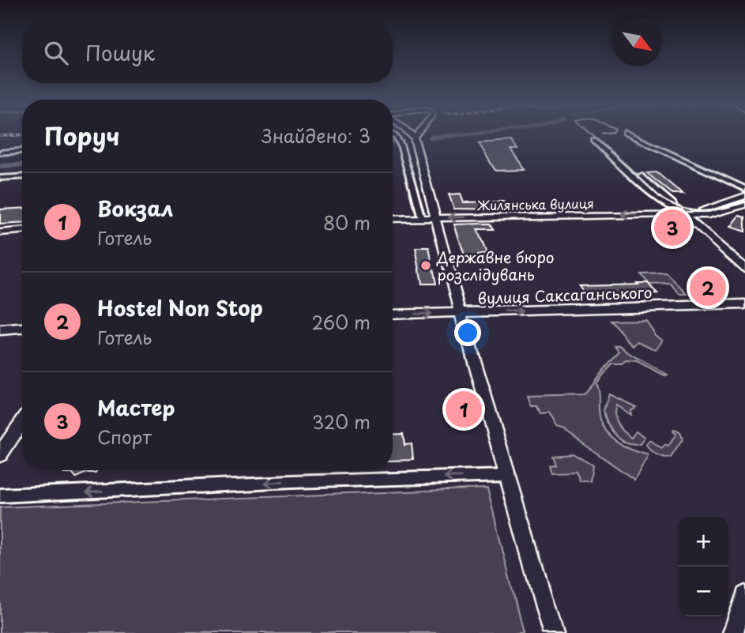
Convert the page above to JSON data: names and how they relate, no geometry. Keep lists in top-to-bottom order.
{
  "streets": {
    "main road": ["Жилянська вулиця", "вулиця Саксаганського"]
  },
  "one_way": ["Жилянська вулиця", "вулиця Саксаганського"],
  "places": ["Державне бюро розслідувань"],
  "north": "bottom right",
  "page": {
    "search": "Пошук",
    "heading": ["Поруч", "Знайдено: 3"],
    "list": [
      {
        "mark": "1",
        "name": "Вокзал",
        "note": "Готель",
        "value": "80 m"
      },
      {
        "mark": "2",
        "name": "Hostel Non Stop",
        "note": "Готель",
        "value": "260 m"
      },
      {
        "mark": "3",
        "name": "Мастер",
        "note": "Спорт",
        "value": "320 m"
      }
    ],
    "pins": ["3", "2", "1"],
    "map_buttons": ["+", "−"]
  }
}
